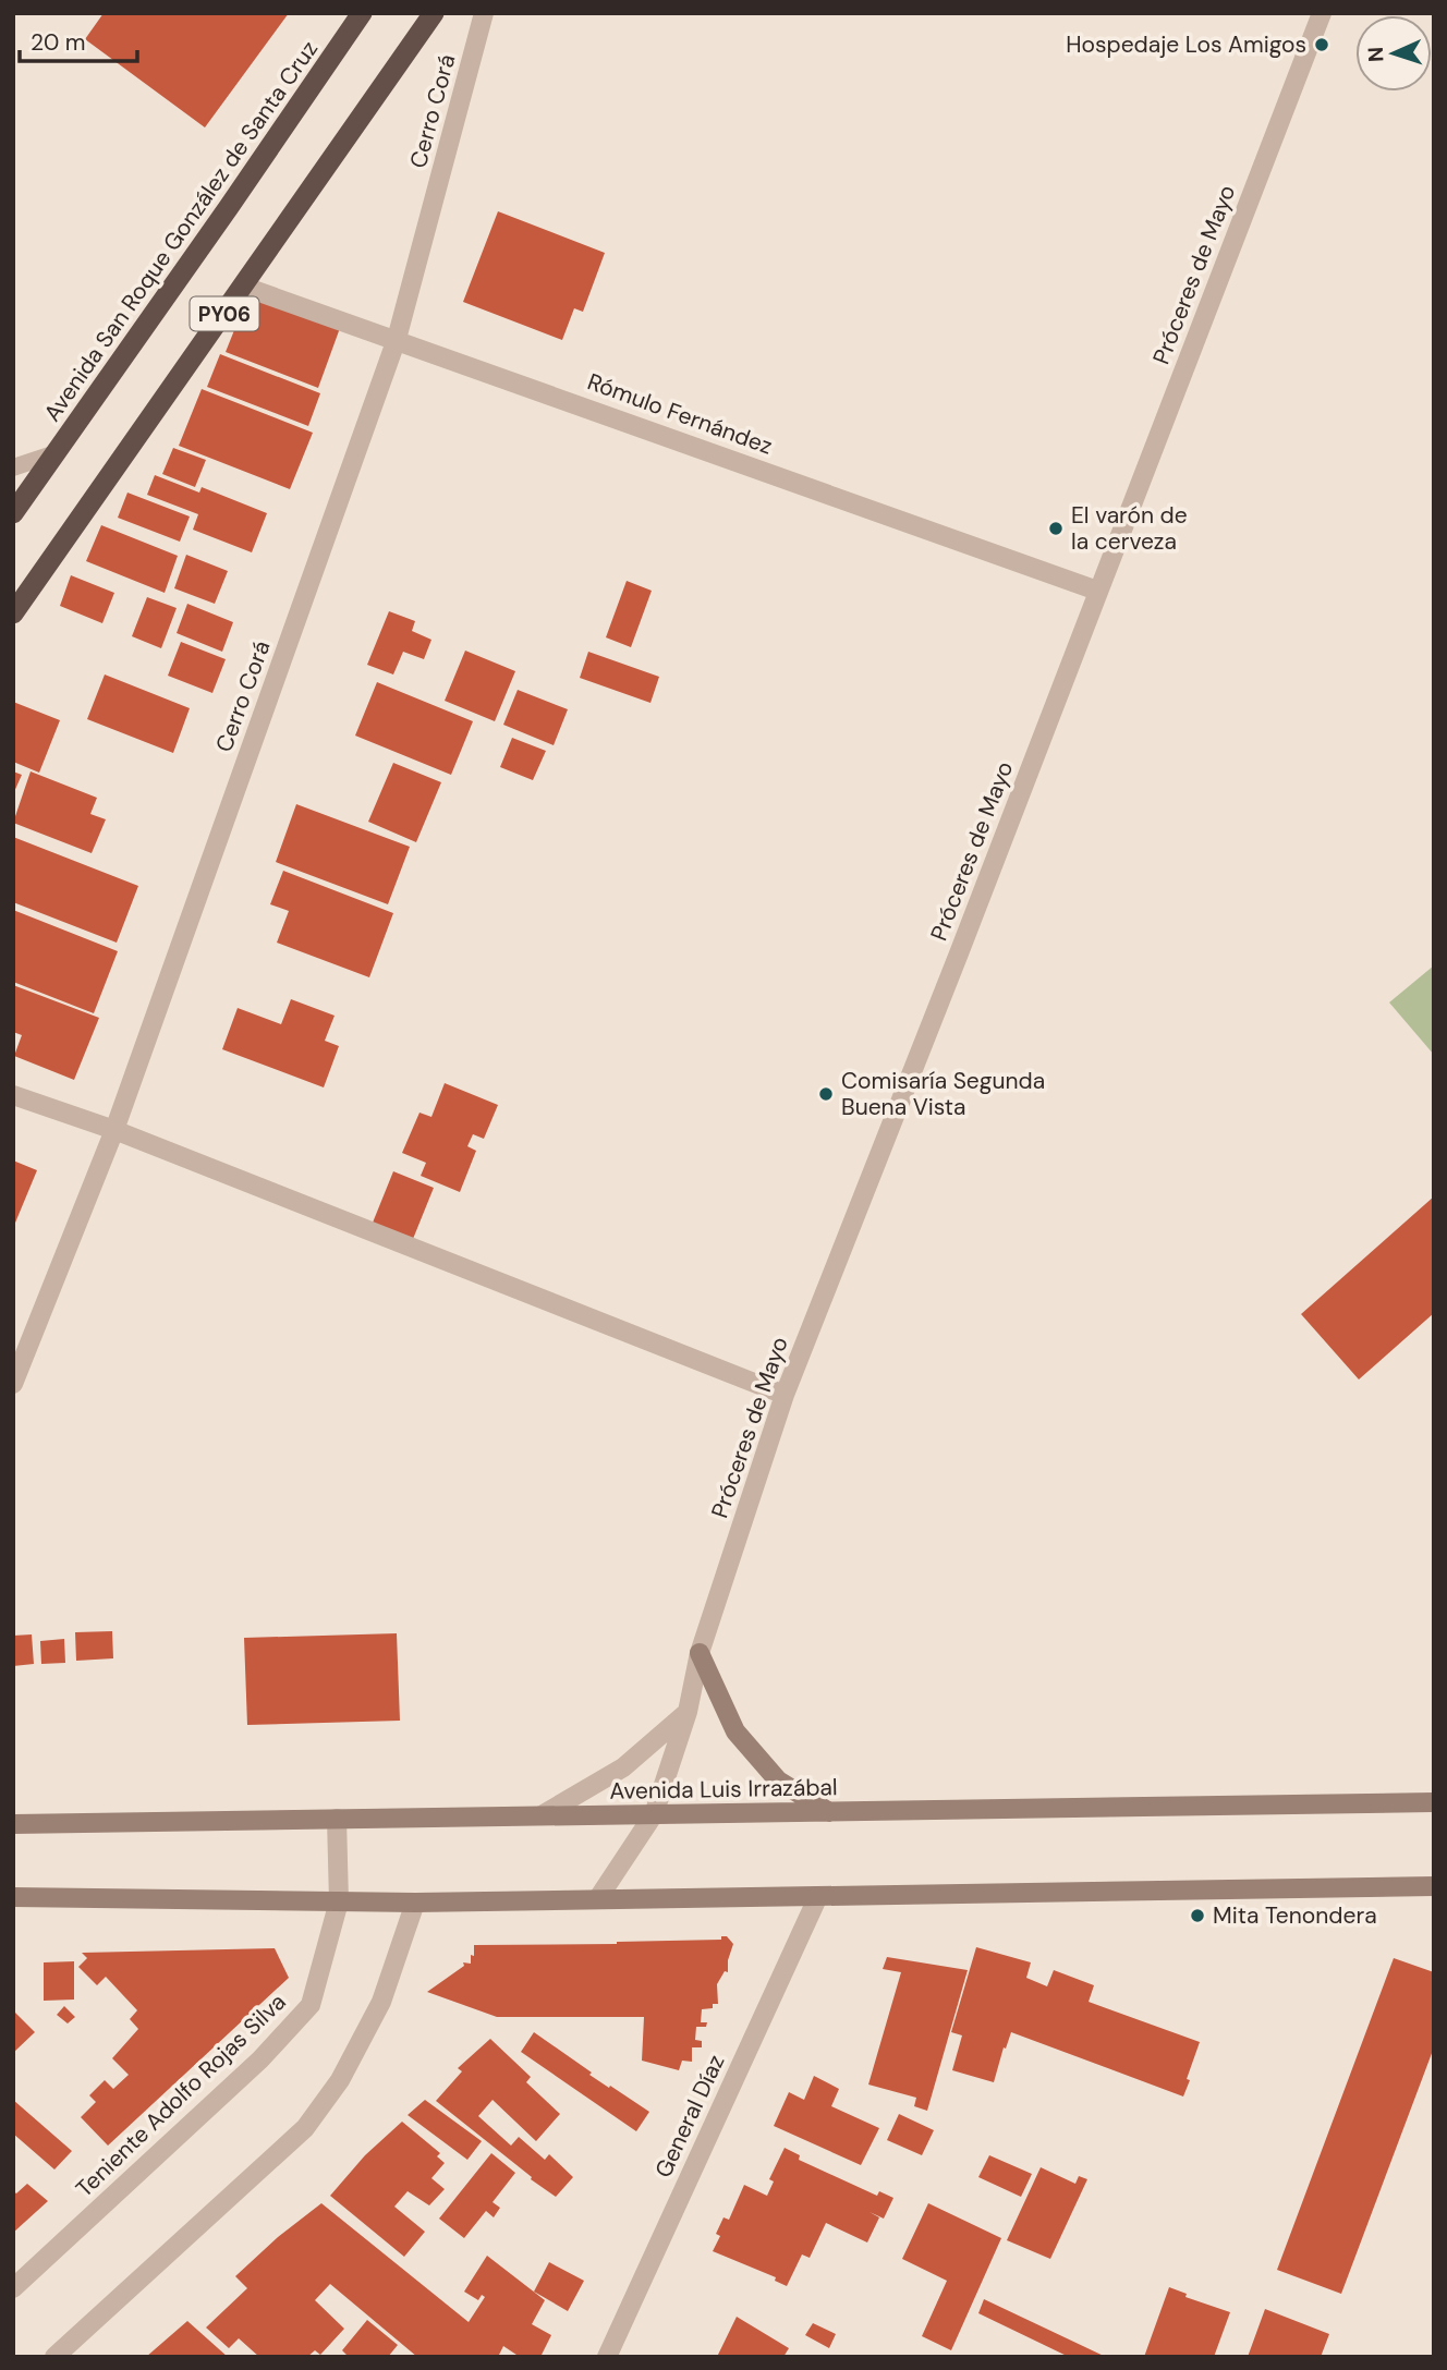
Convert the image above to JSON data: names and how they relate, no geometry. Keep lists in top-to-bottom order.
{
  "streets": {
    "highway": ["Avenida San Roque González de Santa Cruz", "PY06"],
    "main road": ["Avenida Luis Irrazábal"],
    "street": [
      "Cerro Corá",
      "Próceres de Mayo",
      "Rómulo Fernández",
      "Teniente Adolfo Rojas Silva",
      "General Díaz"
    ]
  },
  "crossings": [
    ["Cerro Corá", "Rómulo Fernández"],
    ["Próceres de Mayo", "Rómulo Fernández"],
    ["Próceres de Mayo", "Avenida Luis Irrazábal"],
    ["PY06", "Rómulo Fernández"],
    ["Avenida Luis Irrazábal", "Teniente Adolfo Rojas Silva"]
  ],
  "places": [
    "Hospedaje Los Amigos",
    "El varón de la cerveza",
    "Comisaría Segunda Buena Vista",
    "Mita Tenondera"
  ],
  "scale_bar": "20 m",
  "north": "left"
}
